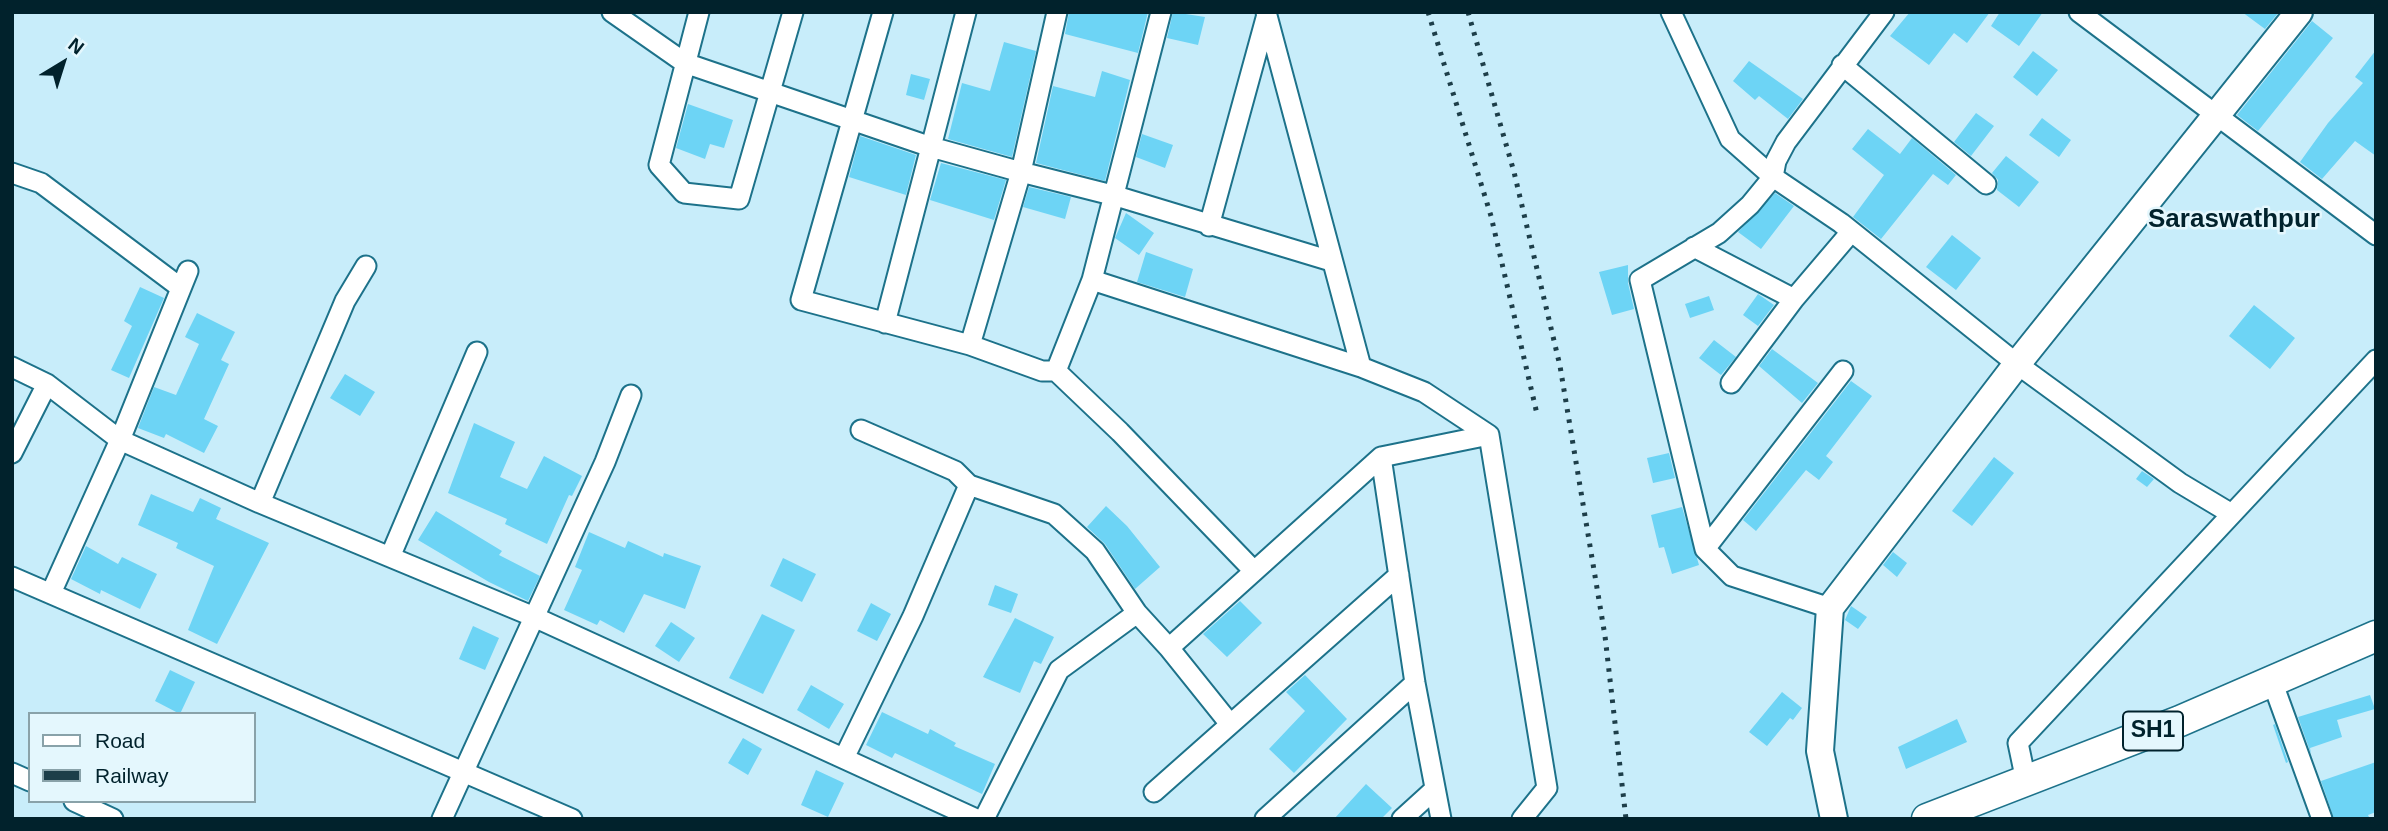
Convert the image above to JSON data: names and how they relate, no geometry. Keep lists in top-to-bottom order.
{
  "streets": {
    "main road": ["SH1"]
  },
  "districts": ["Saraswathpur"],
  "legend": ["Road", "Railway"],
  "north": "top right"
}
